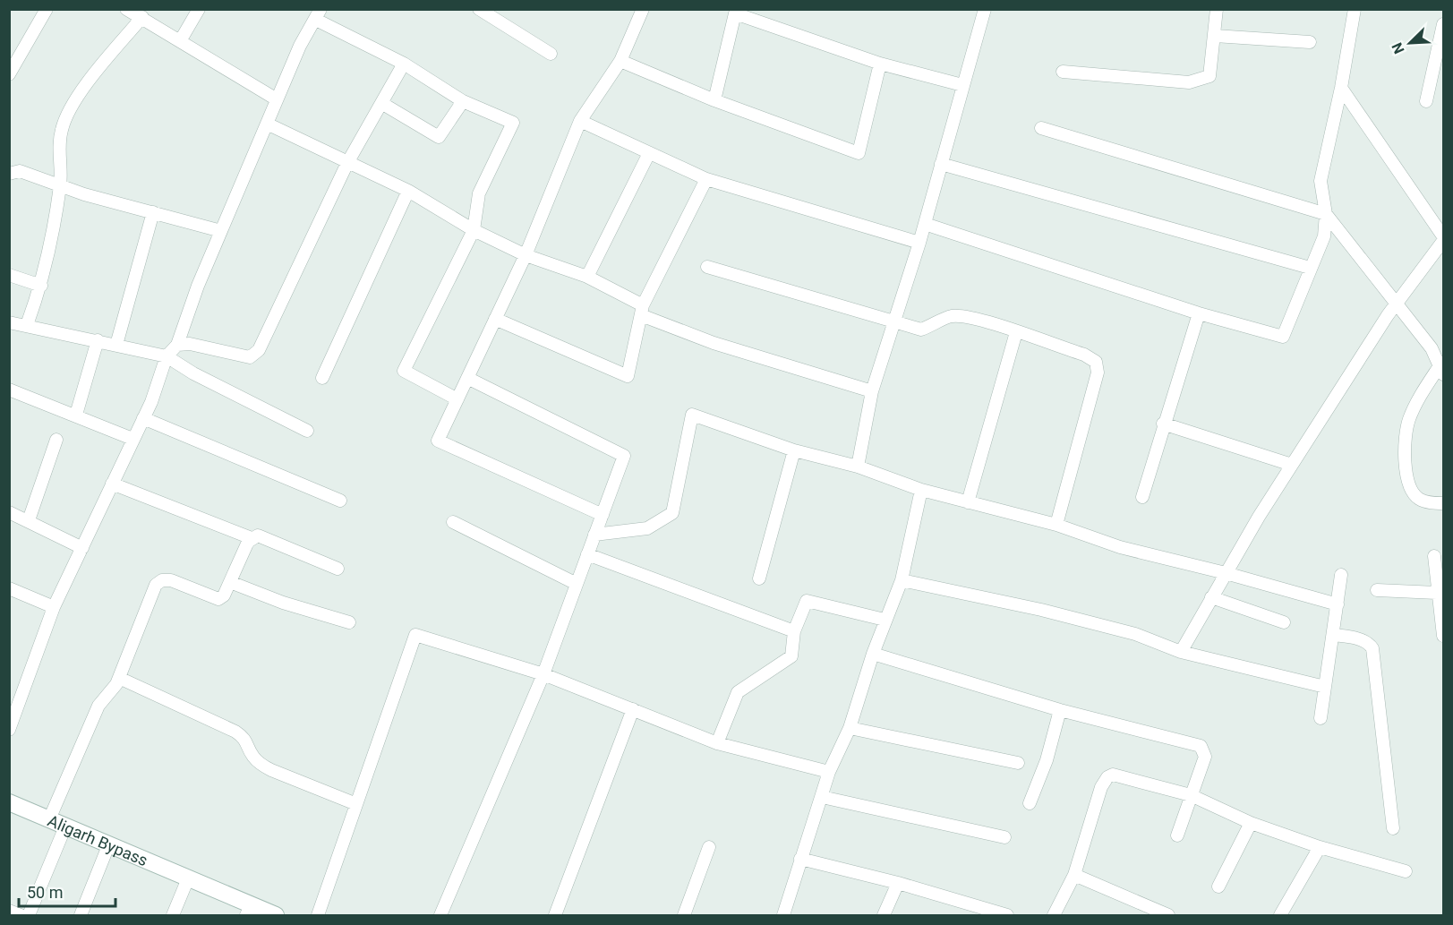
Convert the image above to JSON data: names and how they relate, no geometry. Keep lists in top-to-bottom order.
{
  "streets": {
    "main road": ["Aligarh Bypass"]
  },
  "scale_bar": "50 m",
  "north": "bottom left"
}
